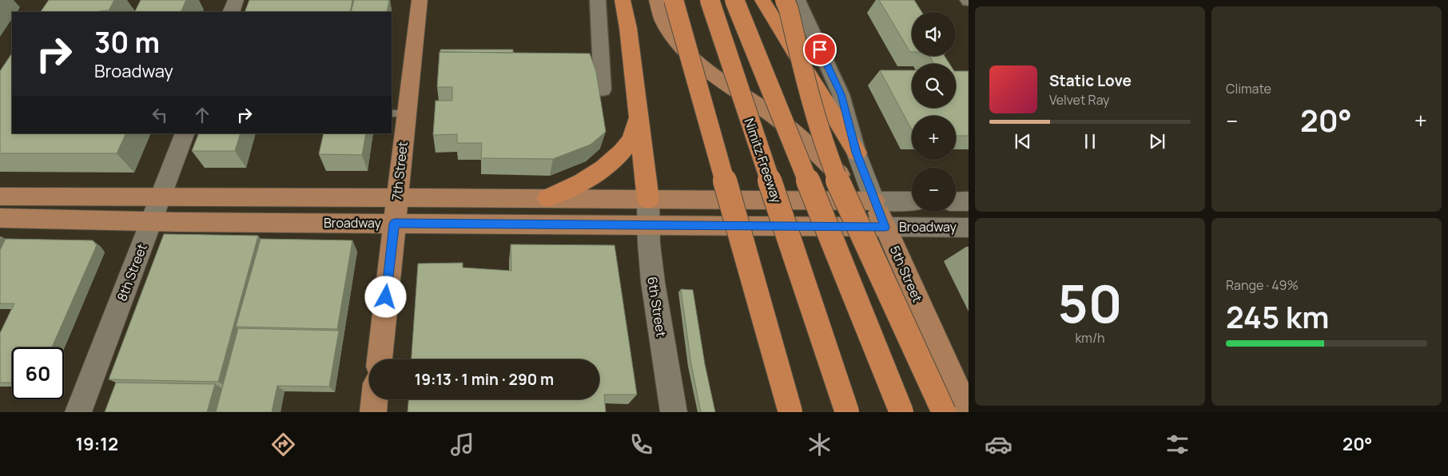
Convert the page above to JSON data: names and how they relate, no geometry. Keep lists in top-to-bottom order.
{
  "streets": {
    "highway": ["Nimitz Freeway"],
    "main road": [
      "7th Street",
      "Broadway",
      "8th Street",
      "5th Street",
      "6th Street"
    ]
  },
  "crossings": [
    ["7th Street", "Broadway"],
    ["Broadway", "8th Street"],
    ["Broadway", "5th Street"],
    ["Broadway", "6th Street"]
  ],
  "page": {
    "tile": [
      "Climate",
      ["50", "km/h"],
      ["Range · 49%", "245 km"]
    ],
    "map_buttons": ["+", "−"],
    "turn": ["30 m", "Broadway"],
    "song": ["Static Love", "Velvet Ray"],
    "heat": ["−", "20°", "+"],
    "limit": "60",
    "trip": "19:13 · 1 min · 290 m",
    "tabs": ["19:12", "20°"]
  }
}
